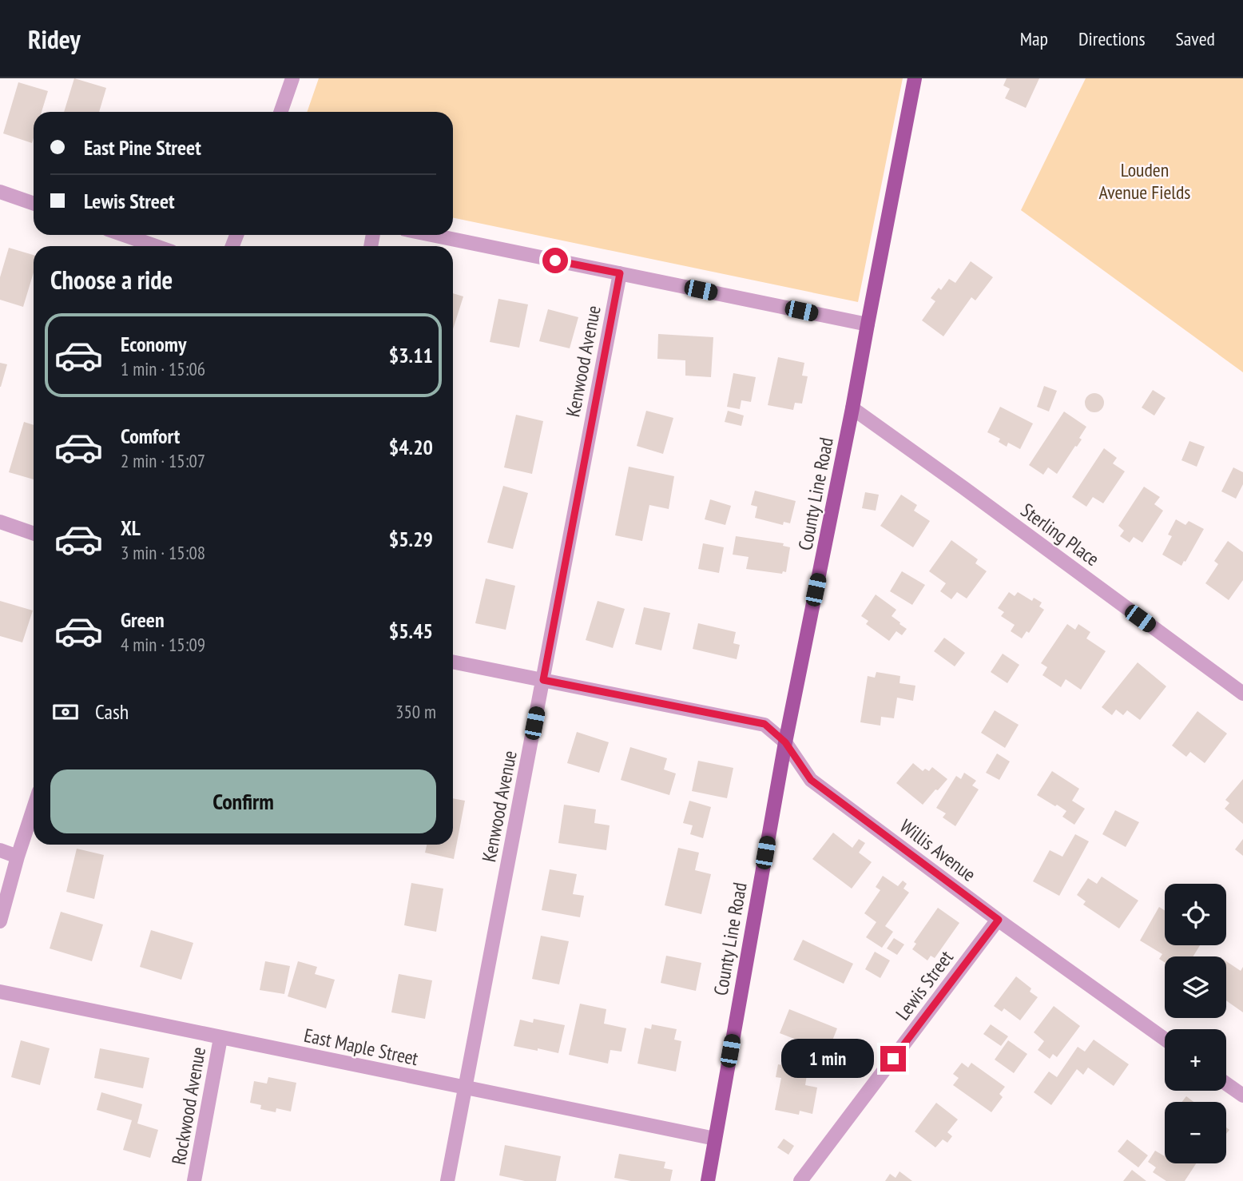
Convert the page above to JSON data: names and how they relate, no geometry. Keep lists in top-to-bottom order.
{
  "streets": {
    "main road": ["County Line Road"],
    "street": [
      "Kenwood Avenue",
      "Sterling Place",
      "Willis Avenue",
      "Lewis Street",
      "East Maple Street",
      "Rockwood Avenue"
    ]
  },
  "crossings": [
    ["Kenwood Avenue", "Willis Avenue"],
    ["Kenwood Avenue", "East Maple Street"],
    ["County Line Road", "Sterling Place"],
    ["County Line Road", "Willis Avenue"],
    ["County Line Road", "East Maple Street"],
    ["Willis Avenue", "Lewis Street"],
    ["East Maple Street", "Rockwood Avenue"]
  ],
  "parks": ["Louden Avenue Fields"],
  "page": {
    "header": "Ridey",
    "nav": ["Map", "Directions", "Saved"],
    "banner": ["East Pine Street", "Lewis Street"],
    "heading": "Choose a ride",
    "list": [
      {
        "name": "Economy",
        "note": "1 min · 15:06",
        "value": "$3.11"
      },
      {
        "name": "Comfort",
        "note": "2 min · 15:07",
        "value": "$4.20"
      },
      {
        "name": "XL",
        "note": "3 min · 15:08",
        "value": "$5.29"
      },
      {
        "name": "Green",
        "note": "4 min · 15:09",
        "value": "$5.45"
      }
    ],
    "pay": ["Cash", "350 m"],
    "buttons": "Confirm",
    "map_buttons": ["+", "−"],
    "bubble": "1 min"
  }
}
